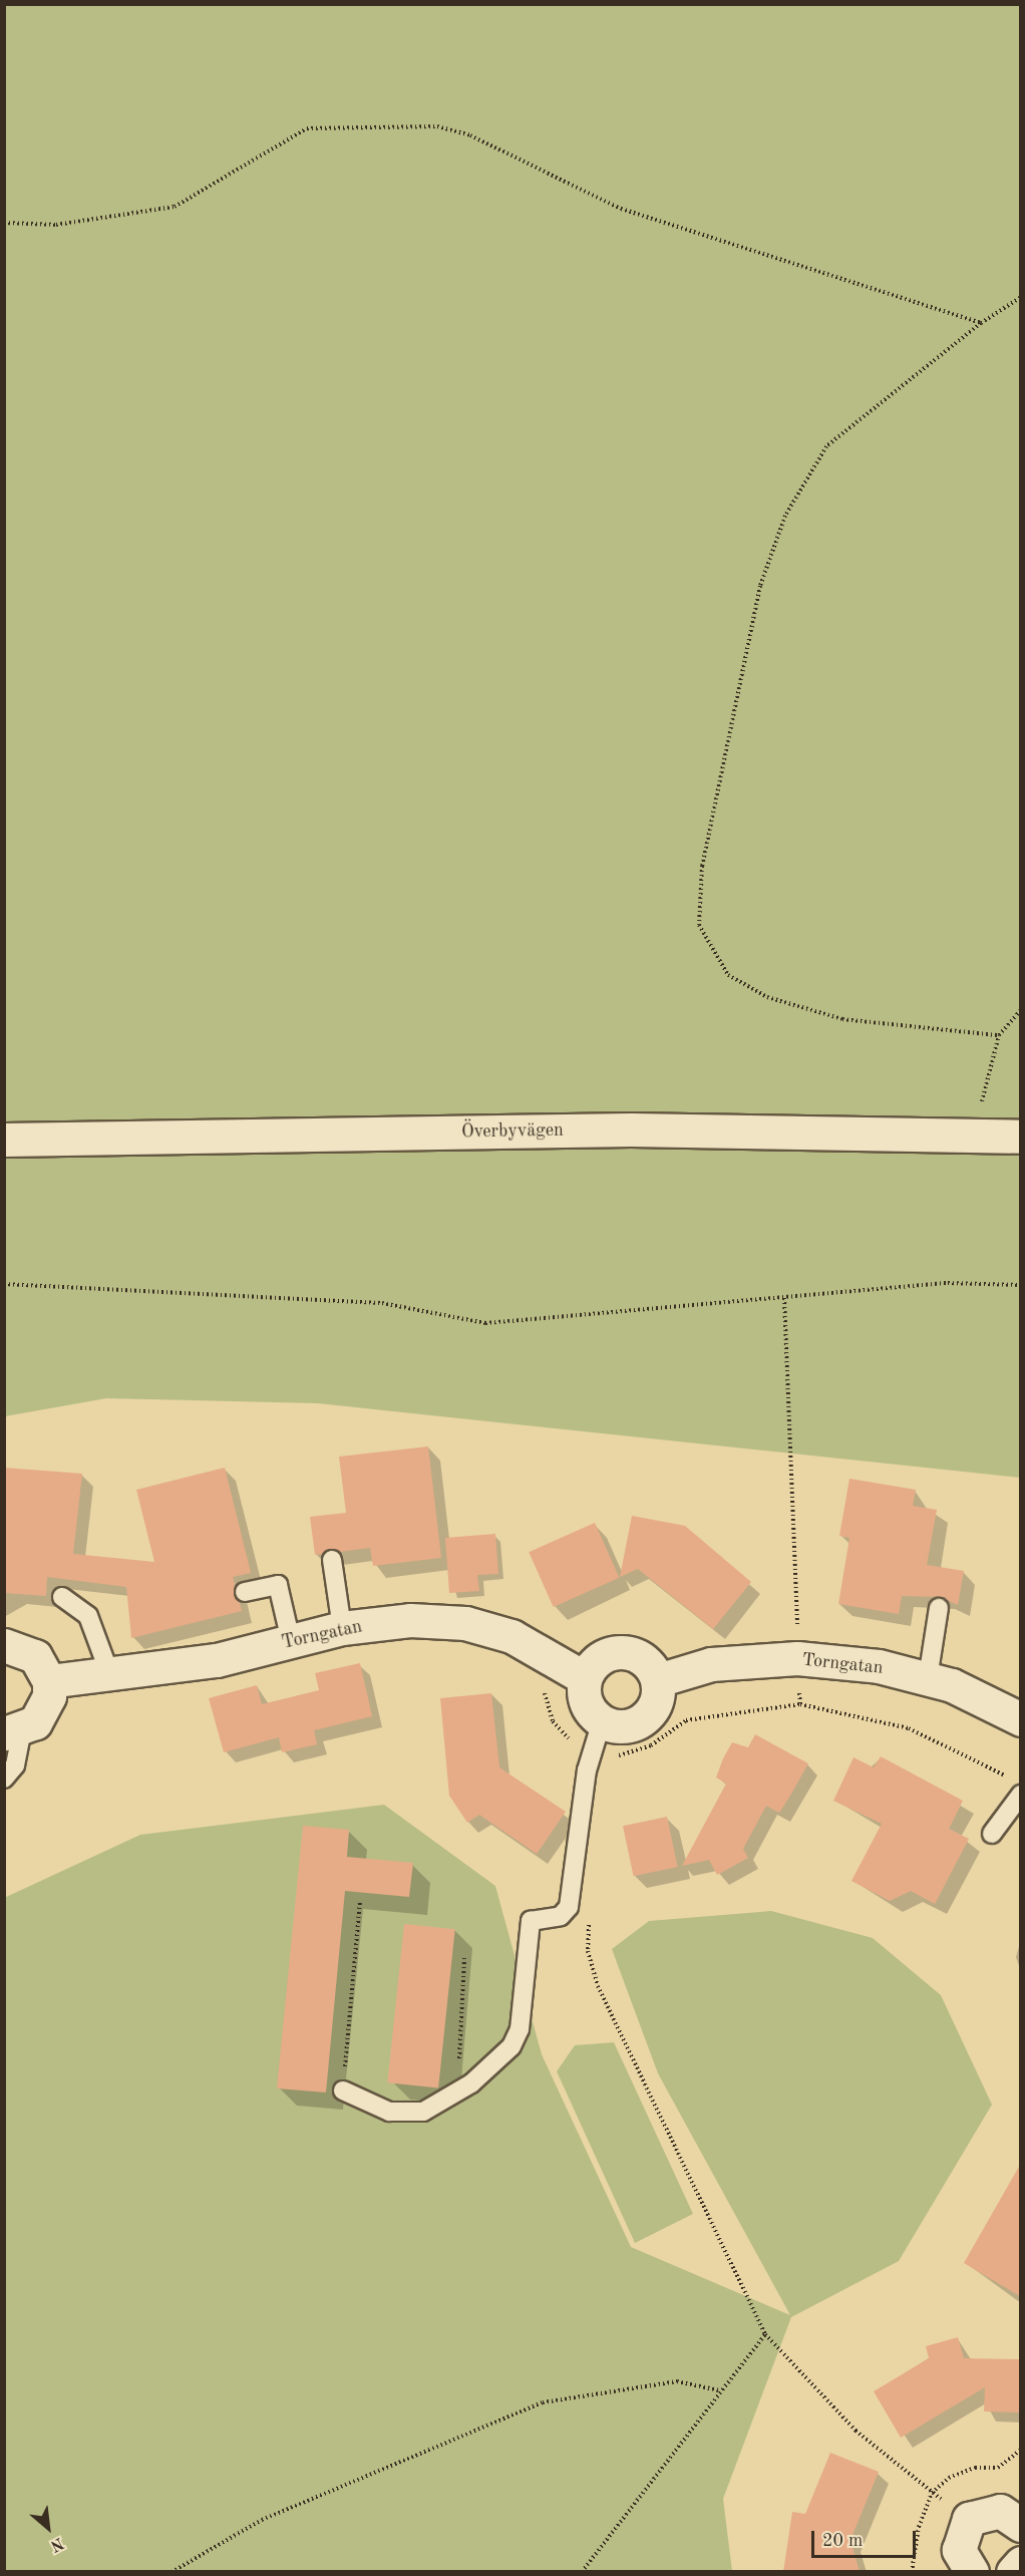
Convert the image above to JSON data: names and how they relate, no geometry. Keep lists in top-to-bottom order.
{
  "streets": {
    "street": ["Överbyvägen", "Torngatan"]
  },
  "scale_bar": "20 m",
  "north": "bottom right"
}
